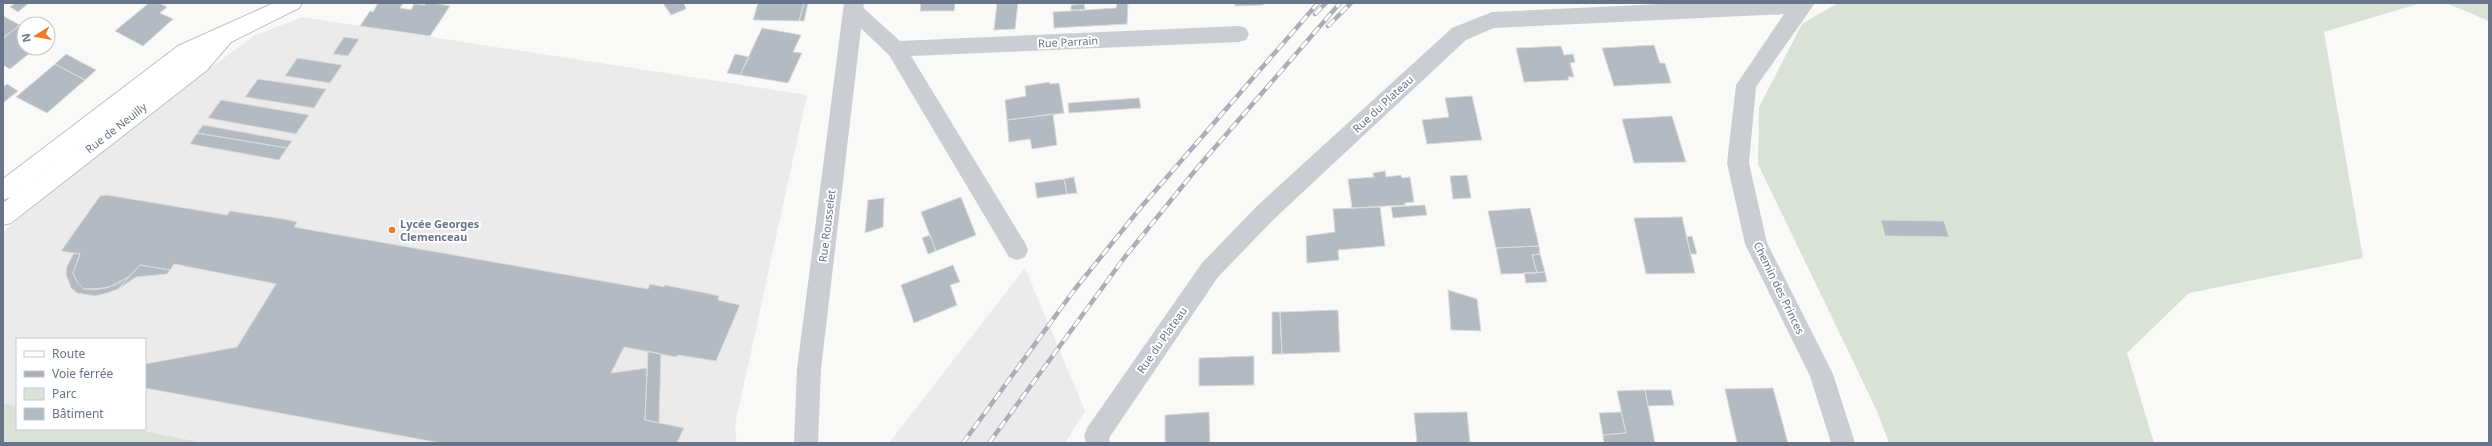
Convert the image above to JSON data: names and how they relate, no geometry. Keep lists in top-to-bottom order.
{
  "streets": {
    "main road": ["Rue de Neuilly"],
    "street": [
      "Rue Parrain",
      "Rue du Plateau",
      "Rue Rousselet",
      "Chemin des Princes"
    ]
  },
  "crossings": [
    ["Rue Parrain", "Rue Rousselet"],
    ["Rue du Plateau", "Chemin des Princes"]
  ],
  "places": ["Lycée Georges Clemenceau"],
  "legend": [
    "Route",
    "Voie ferrée",
    "Parc",
    "Bâtiment"
  ],
  "north": "left"
}
